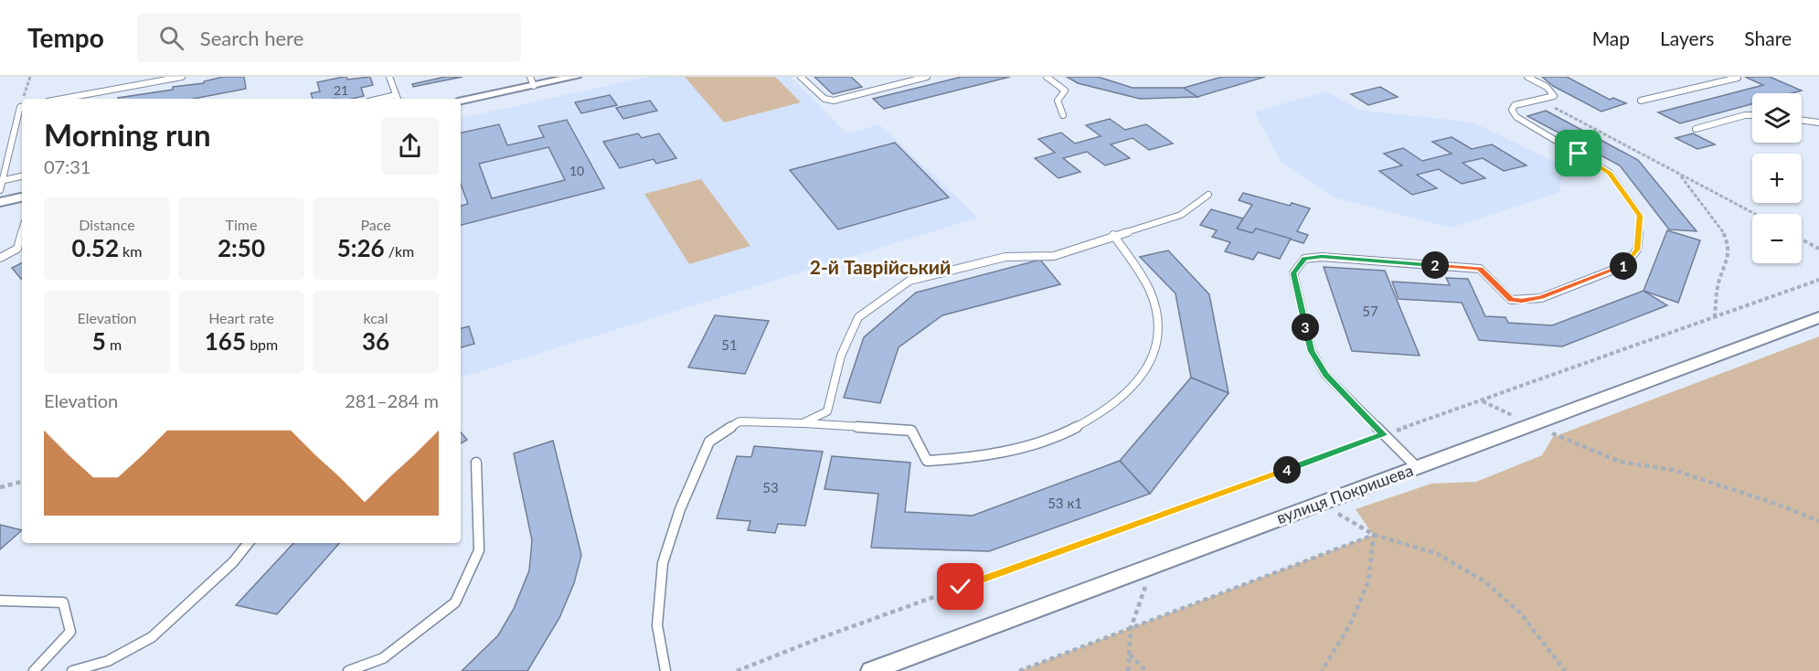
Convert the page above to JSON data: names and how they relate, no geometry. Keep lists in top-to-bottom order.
{
  "streets": {
    "street": ["вулиця Покришева"]
  },
  "districts": ["2-й Таврійський"],
  "house_numbers": [
    "21",
    "10",
    "57",
    "51",
    "53",
    "53 к1"
  ],
  "page": {
    "header": "Tempo",
    "search": "Search here",
    "nav": ["Map", "Layers", "Share"],
    "map_buttons": ["+", "−"],
    "heading": ["Morning run", "07:31"],
    "stats": [
      ["Distance", "0.52 km"],
      ["Time", "2:50"],
      ["Pace", "5:26 /km"],
      ["Elevation", "5 m"],
      ["Heart rate", "165 bpm"],
      ["kcal", "36"]
    ],
    "pins": [
      "2",
      "1",
      "3",
      "4"
    ],
    "chart": ["Elevation", "281–284 m"]
  }
}
